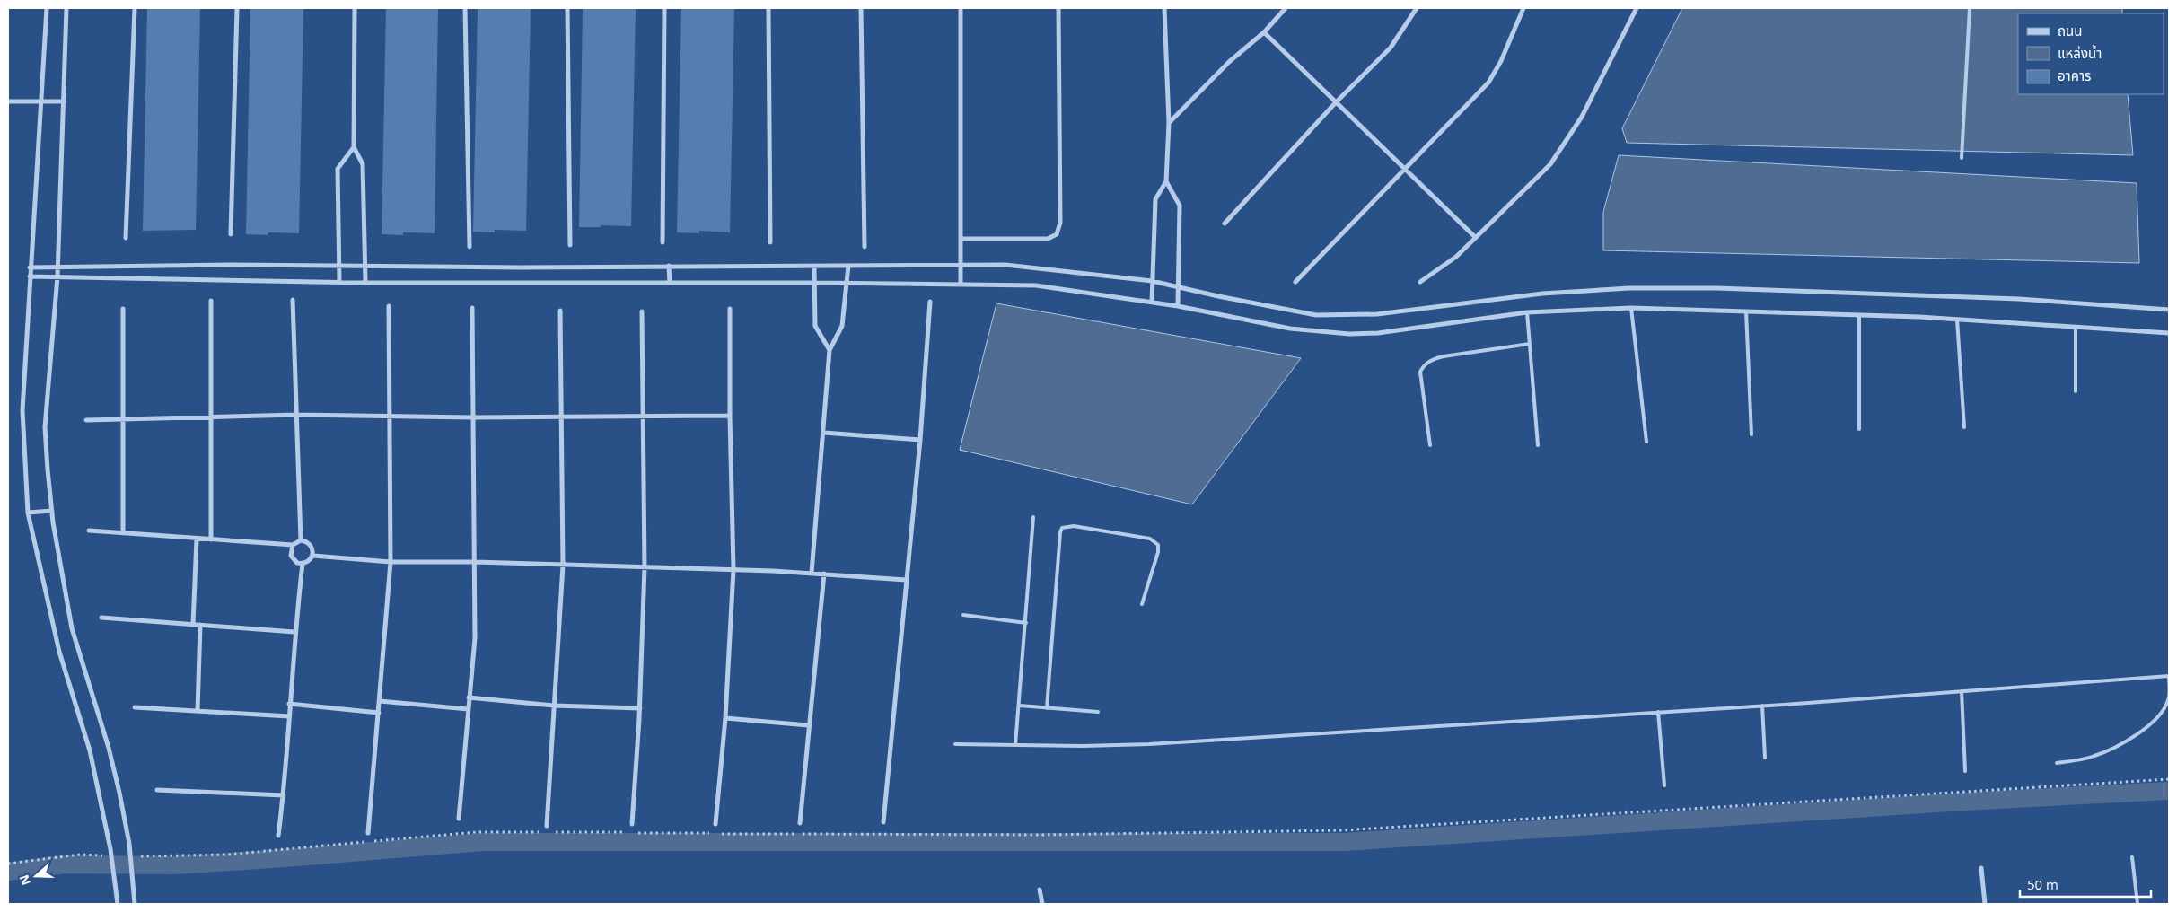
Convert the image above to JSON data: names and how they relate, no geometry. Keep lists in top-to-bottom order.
{
  "legend": ["ถนน", "แหล่งน้ำ", "อาคาร"],
  "scale_bar": "50 m",
  "north": "left"
}
